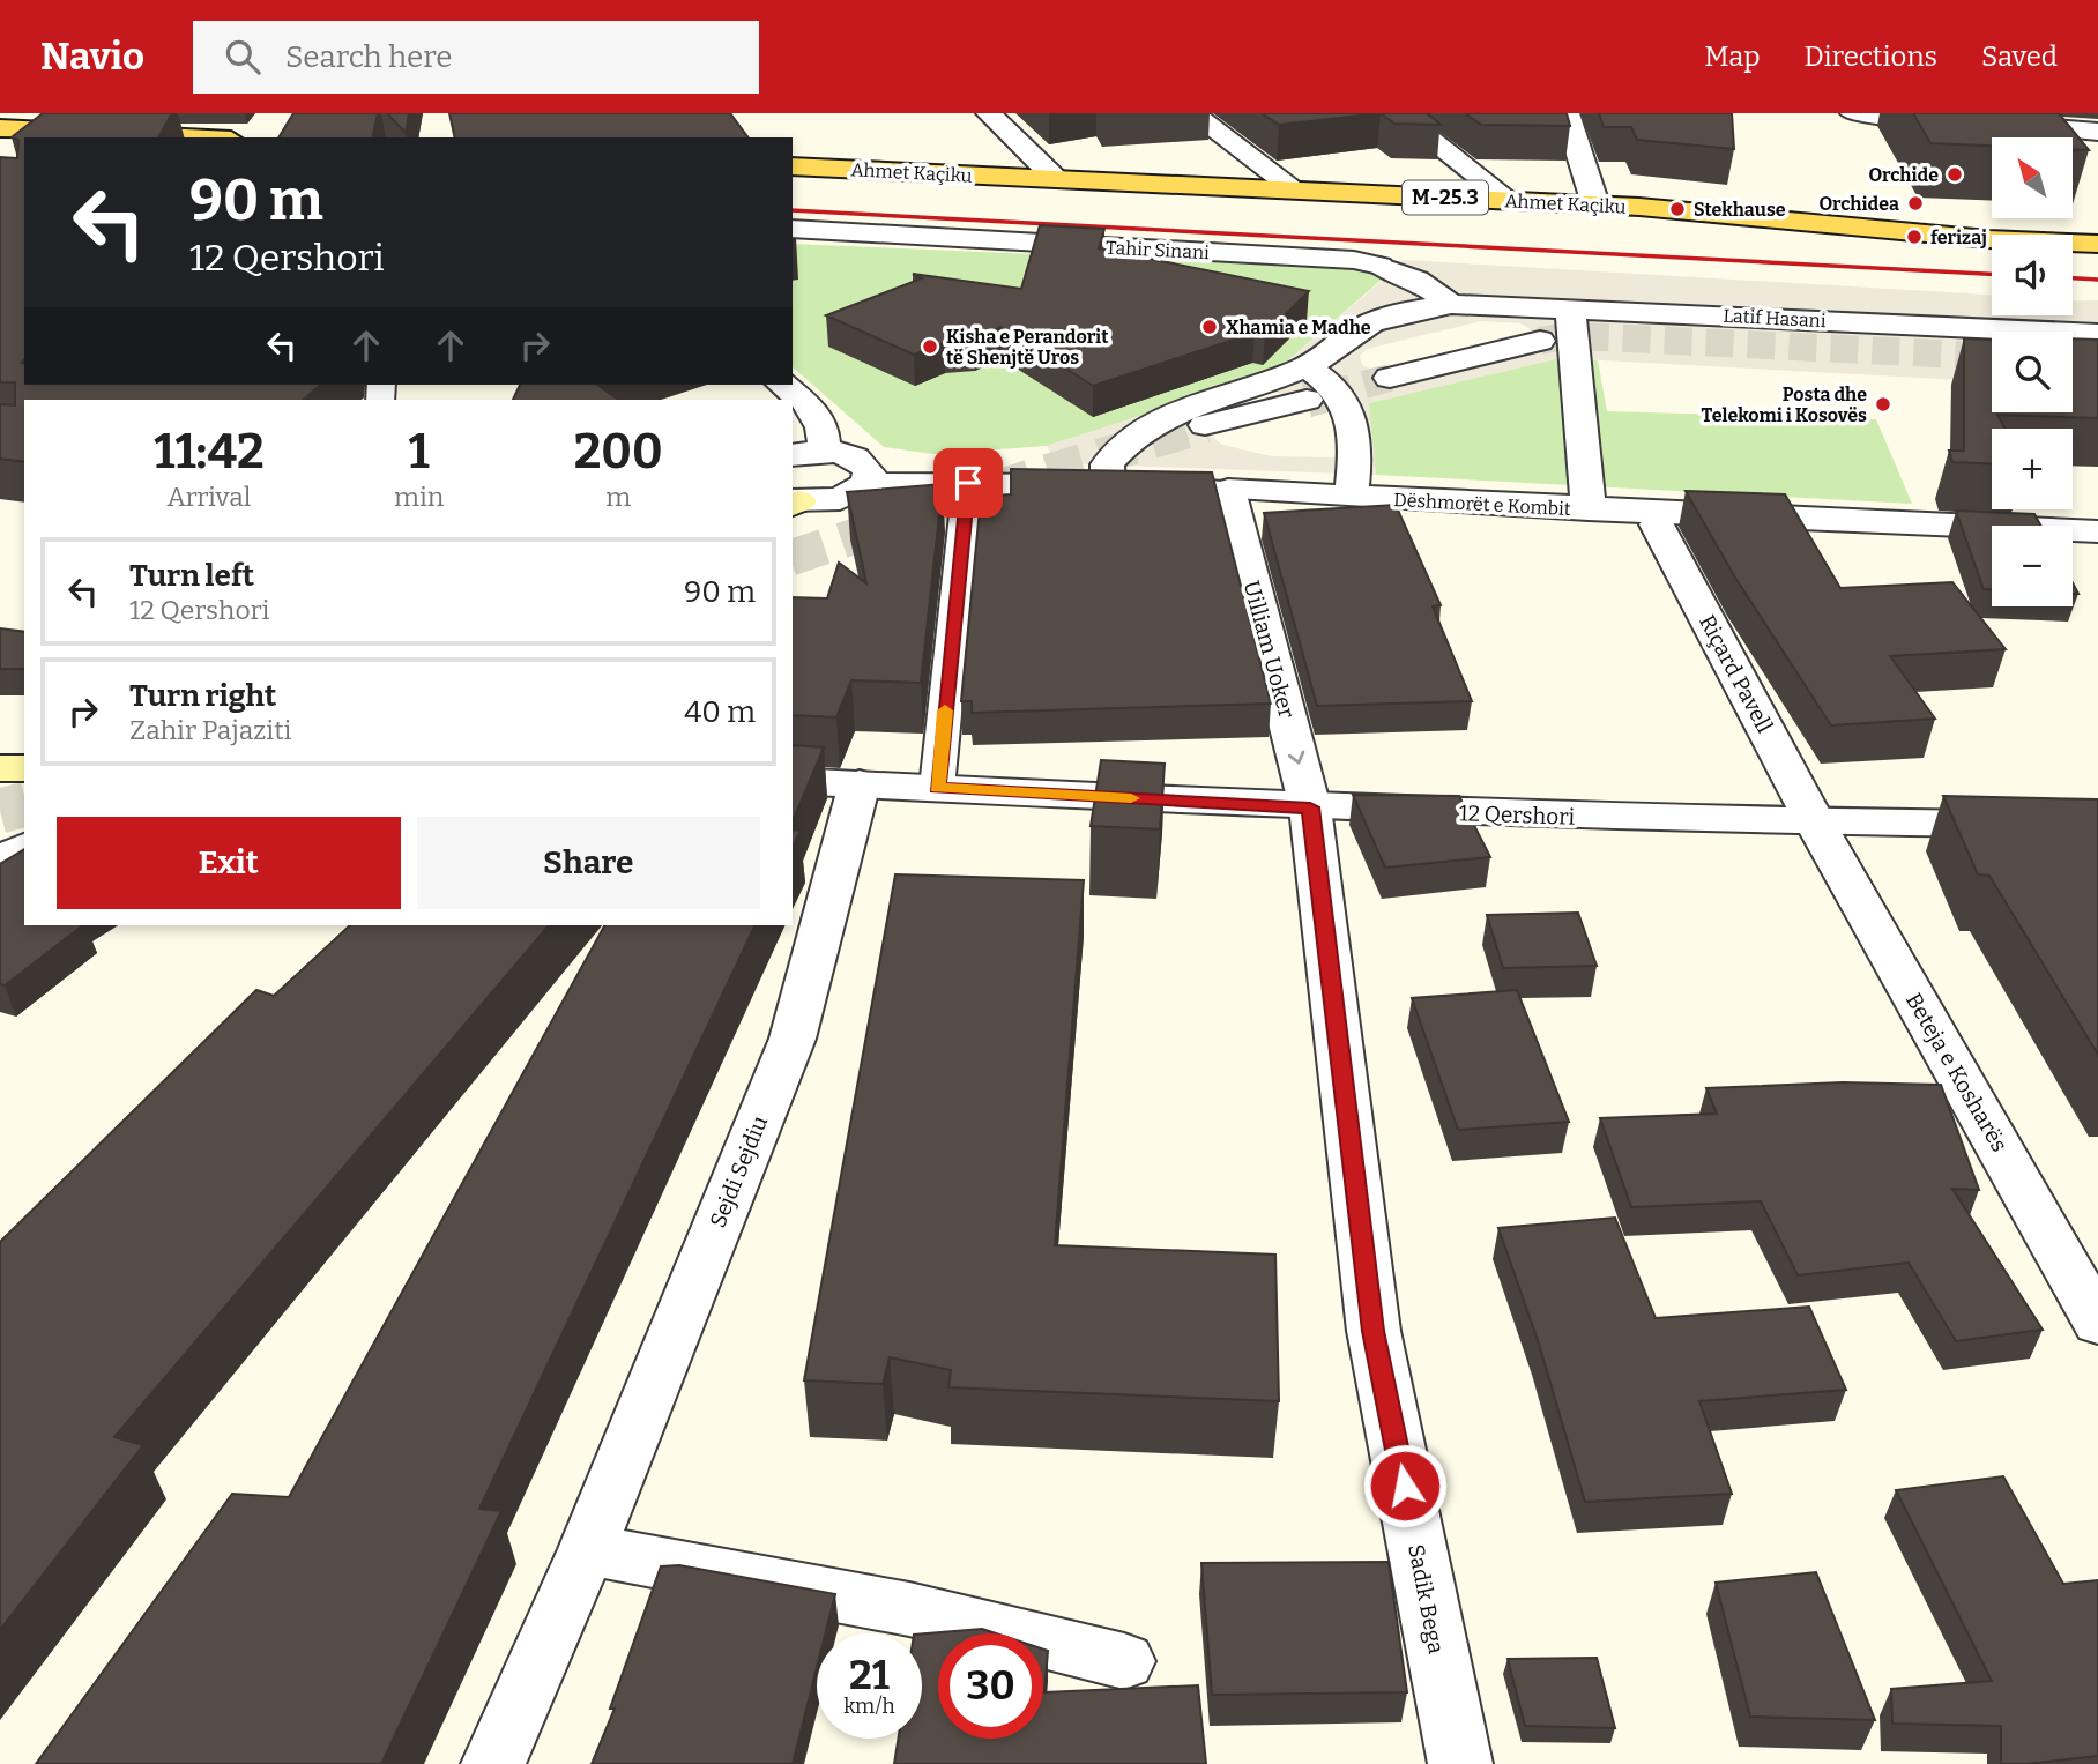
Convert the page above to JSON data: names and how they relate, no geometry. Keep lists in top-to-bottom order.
{
  "streets": {
    "main road": ["Ahmet Kaçiku", "M-25.3"],
    "street": [
      "Tahir Sinani",
      "Latif Hasani",
      "Dëshmorët e Kombit",
      "Uilliam Uoker",
      "Riçard Pavell",
      "12 Qershori",
      "Beteja e Kosharës",
      "Sejdi Sejdiu",
      "Sadik Bega"
    ]
  },
  "crossings": [
    ["Tahir Sinani", "Latif Hasani"],
    ["Latif Hasani", "Dëshmorët e Kombit"],
    ["Dëshmorët e Kombit", "Uilliam Uoker"],
    ["Uilliam Uoker", "12 Qershori"],
    ["Uilliam Uoker", "Sadik Bega"],
    ["Riçard Pavell", "12 Qershori"],
    ["Riçard Pavell", "Beteja e Kosharës"],
    ["12 Qershori", "Beteja e Kosharës"],
    ["12 Qershori", "Sejdi Sejdiu"],
    ["12 Qershori", "Sadik Bega"]
  ],
  "places": [
    "Orchide",
    "Orchidea",
    "Stekhause",
    "ferizaj",
    "Xhamia e Madhe",
    "Kisha e Perandorit të Shenjtë Uros",
    "Posta dhe Telekomi i Kosovës"
  ],
  "north": "top left",
  "page": {
    "header": "Navio",
    "search": "Search here",
    "nav": ["Map", "Directions", "Saved"],
    "map_buttons": ["+", "−"],
    "turn": ["90 m", "12 Qershori"],
    "eta": [
      "11:42",
      "Arrival",
      "1",
      "min",
      "200",
      "m"
    ],
    "list": [
      {
        "name": "Turn left",
        "note": "12 Qershori",
        "value": "90 m"
      },
      {
        "name": "Turn right",
        "note": "Zahir Pajaziti",
        "value": "40 m"
      }
    ],
    "buttons": ["Exit", "Share"],
    "speed": "21 km/h",
    "limit": "30"
  }
}
